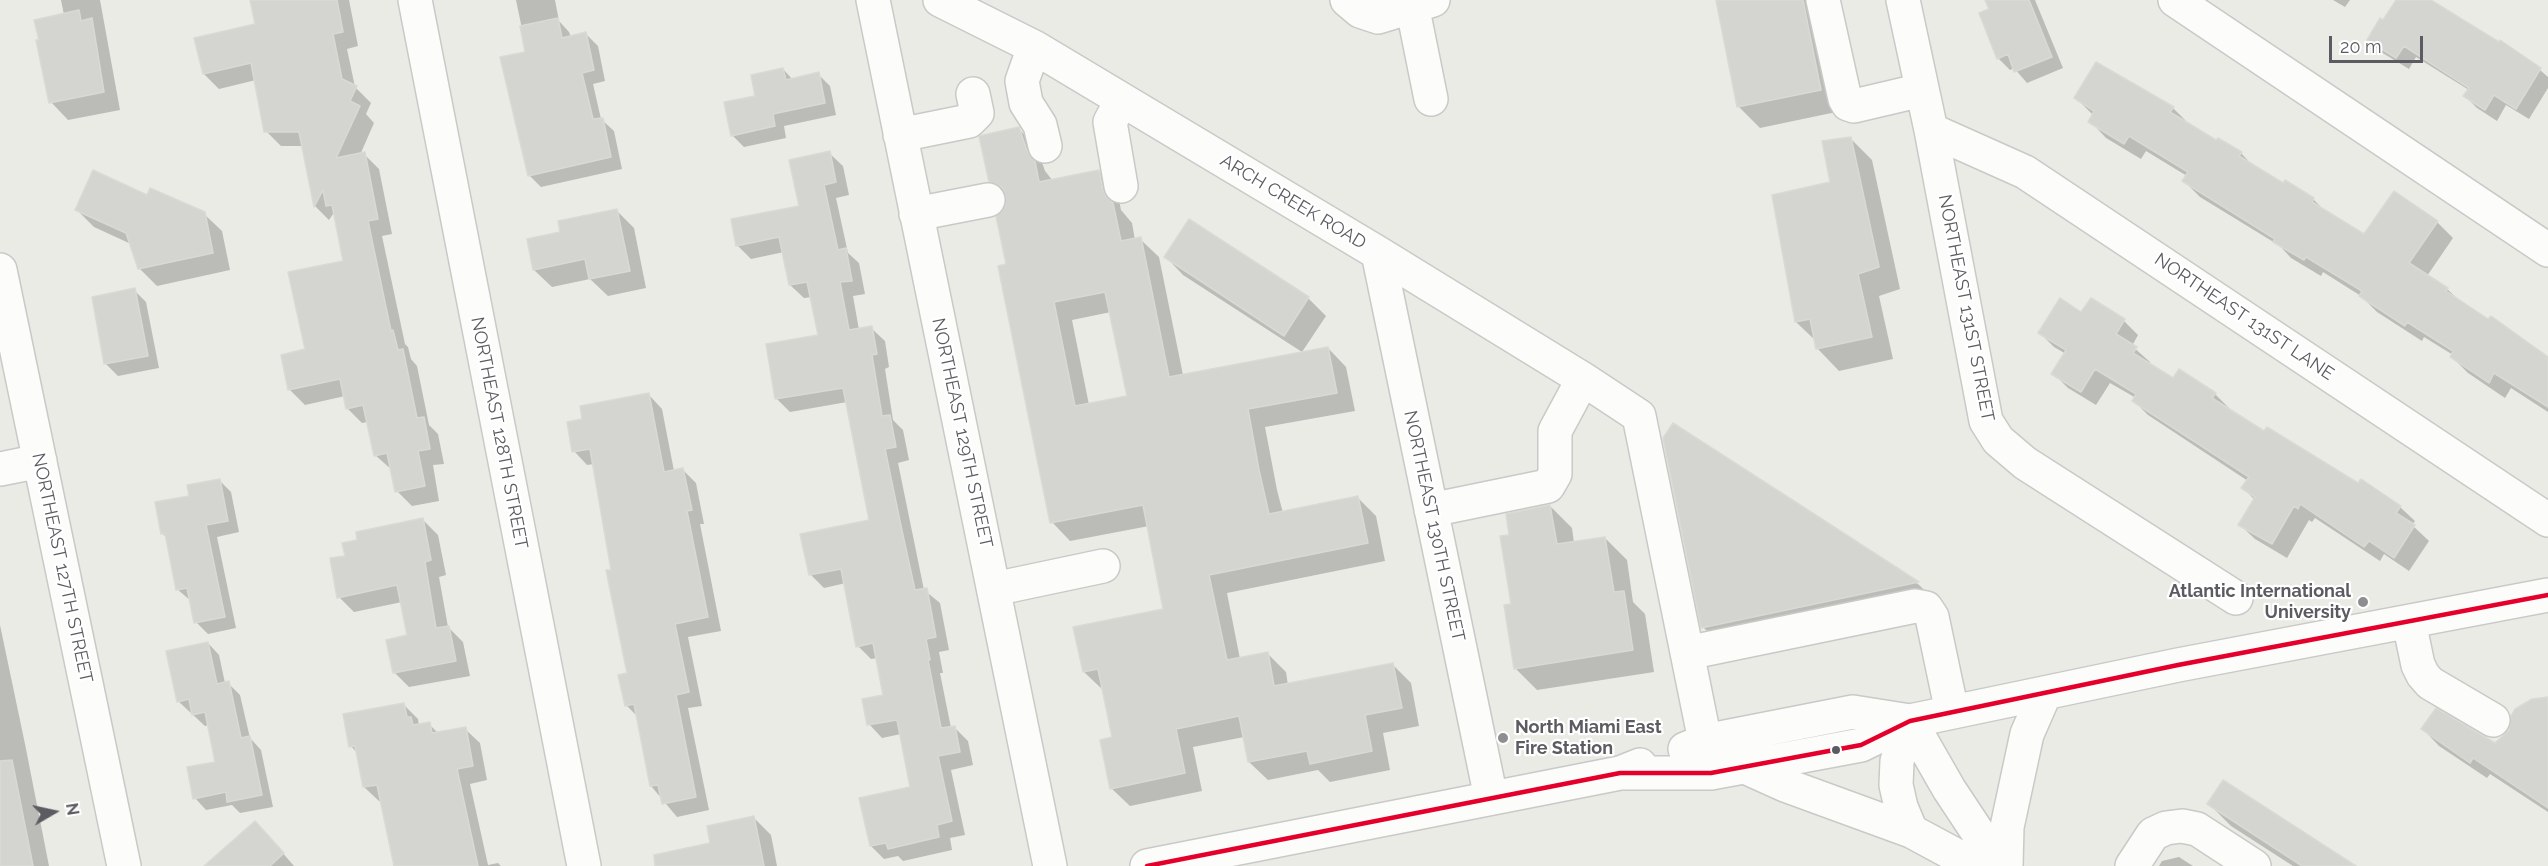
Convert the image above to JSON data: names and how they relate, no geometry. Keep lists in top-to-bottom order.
{
  "streets": {
    "street": [
      "ARCH CREEK ROAD",
      "NORTHEAST 131ST STREET",
      "NORTHEAST 131ST LANE",
      "NORTHEAST 128TH STREET",
      "NORTHEAST 129TH STREET",
      "NORTHEAST 130TH STREET",
      "NORTHEAST 127TH STREET"
    ]
  },
  "crossings": [
    ["ARCH CREEK ROAD", "NORTHEAST 130TH STREET"],
    ["NORTHEAST 131ST STREET", "NORTHEAST 131ST LANE"]
  ],
  "places": ["Atlantic International University", "North Miami East Fire Station"],
  "scale_bar": "20 m",
  "north": "right"
}
